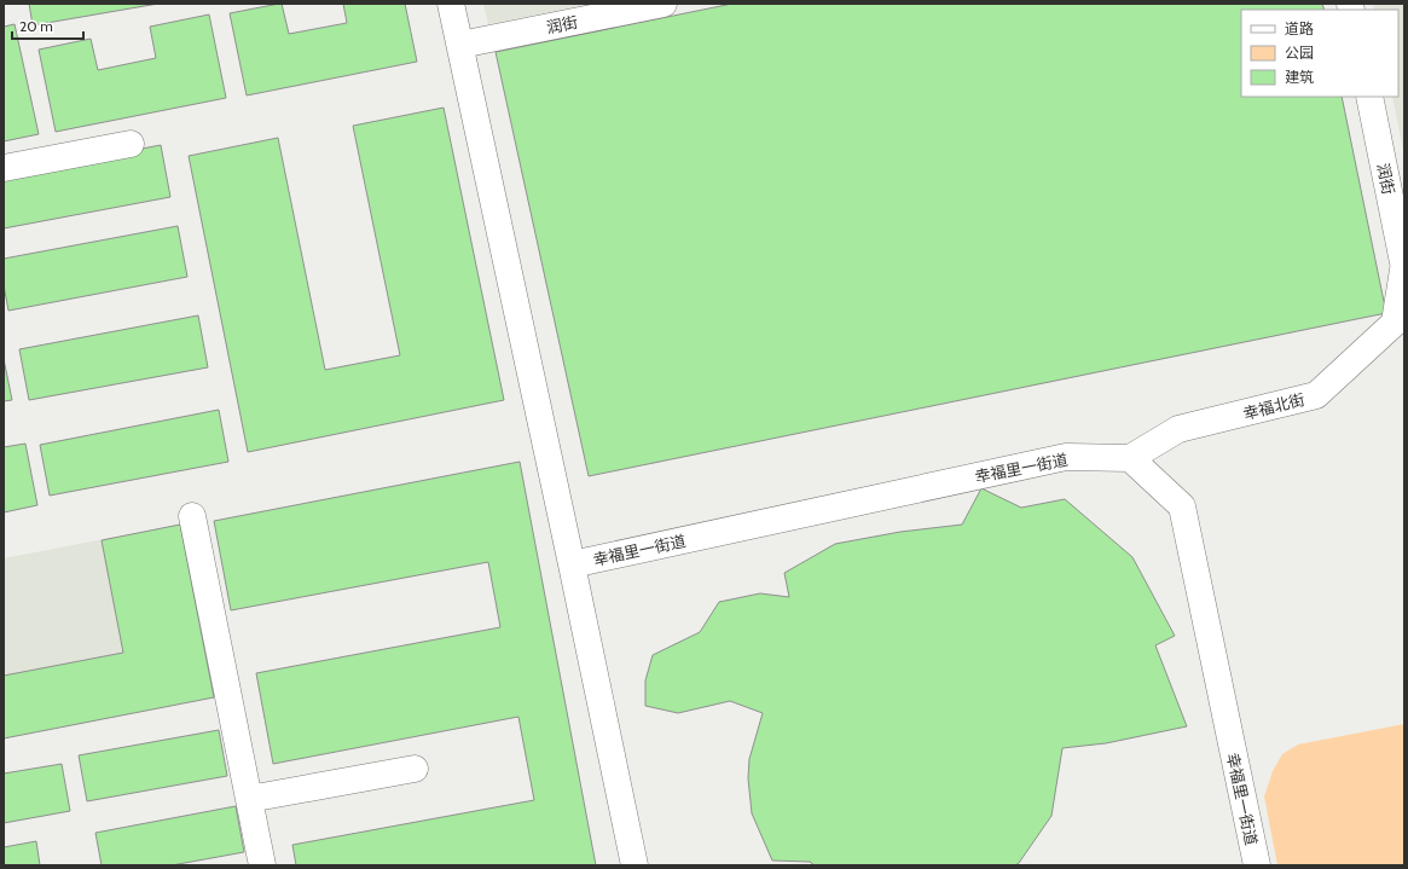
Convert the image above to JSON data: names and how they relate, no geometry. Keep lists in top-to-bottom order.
{
  "streets": {
    "street": ["润街", "幸福北街", "幸福里一街道"]
  },
  "crossings": [
    ["润街", "幸福北街"],
    ["幸福北街", "幸福里一街道"]
  ],
  "legend": ["道路", "公园", "建筑"],
  "scale_bar": "20 m"
}
